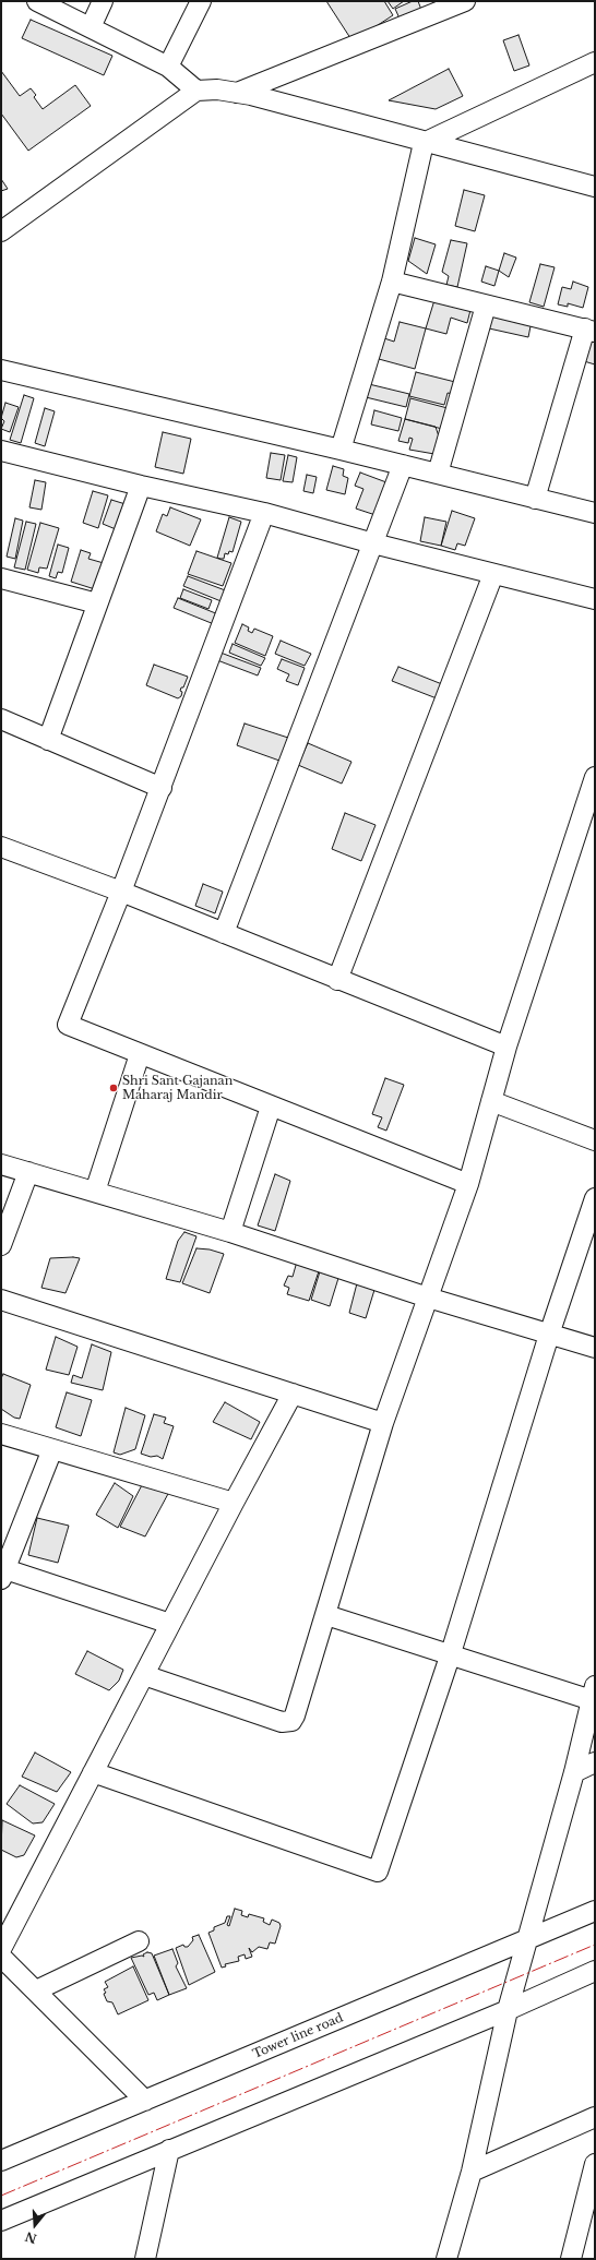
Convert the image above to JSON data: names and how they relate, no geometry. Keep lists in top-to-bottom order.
{
  "streets": {
    "street": ["Tower line road"]
  },
  "places": ["Shri Sant Gajanan Maharaj Mandir"],
  "north": "bottom"
}
